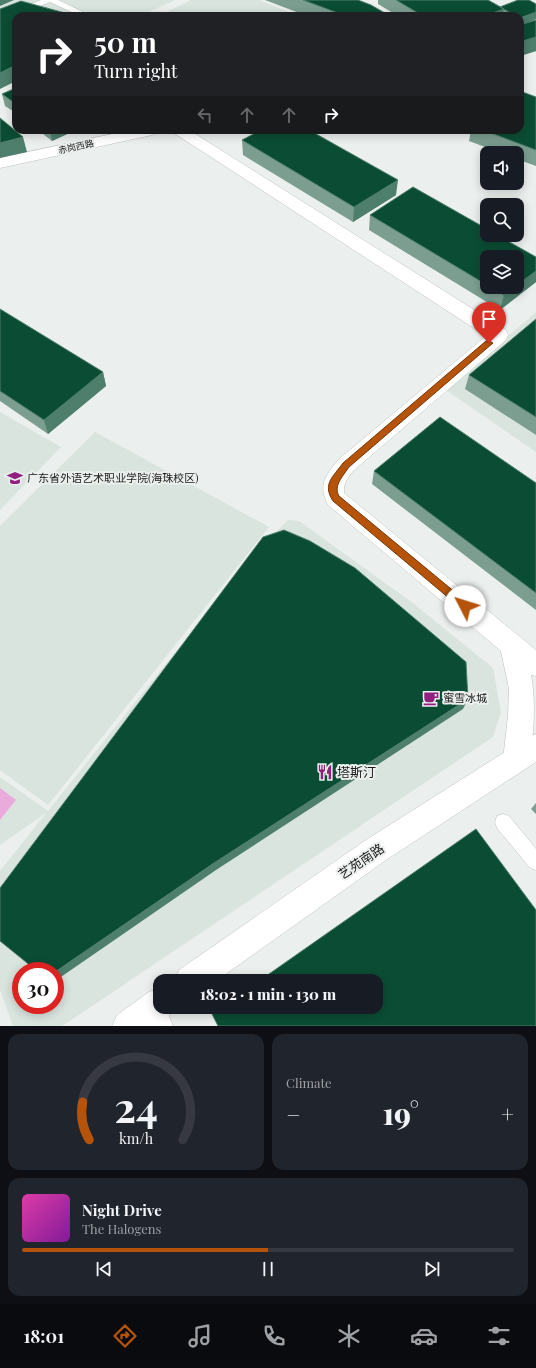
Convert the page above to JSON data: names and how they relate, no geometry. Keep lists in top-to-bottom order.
{
  "streets": {
    "street": ["赤岗西路", "艺苑南路"]
  },
  "places": {
    "school or university": ["广东省外语艺术职业学院(海珠校区)"],
    "cafe": ["蜜雪冰城"],
    "restaurant": ["塔斯汀"]
  },
  "page": {
    "turn": ["50 m", "Turn right"],
    "limit": "30",
    "trip": "18:02 · 1 min · 130 m",
    "tile": "Climate",
    "heat": ["−", "19°", "+"],
    "song": ["Night Drive", "The Halogens"],
    "tabs": "18:01",
    "gauge": ["24", "km/h"]
  }
}
